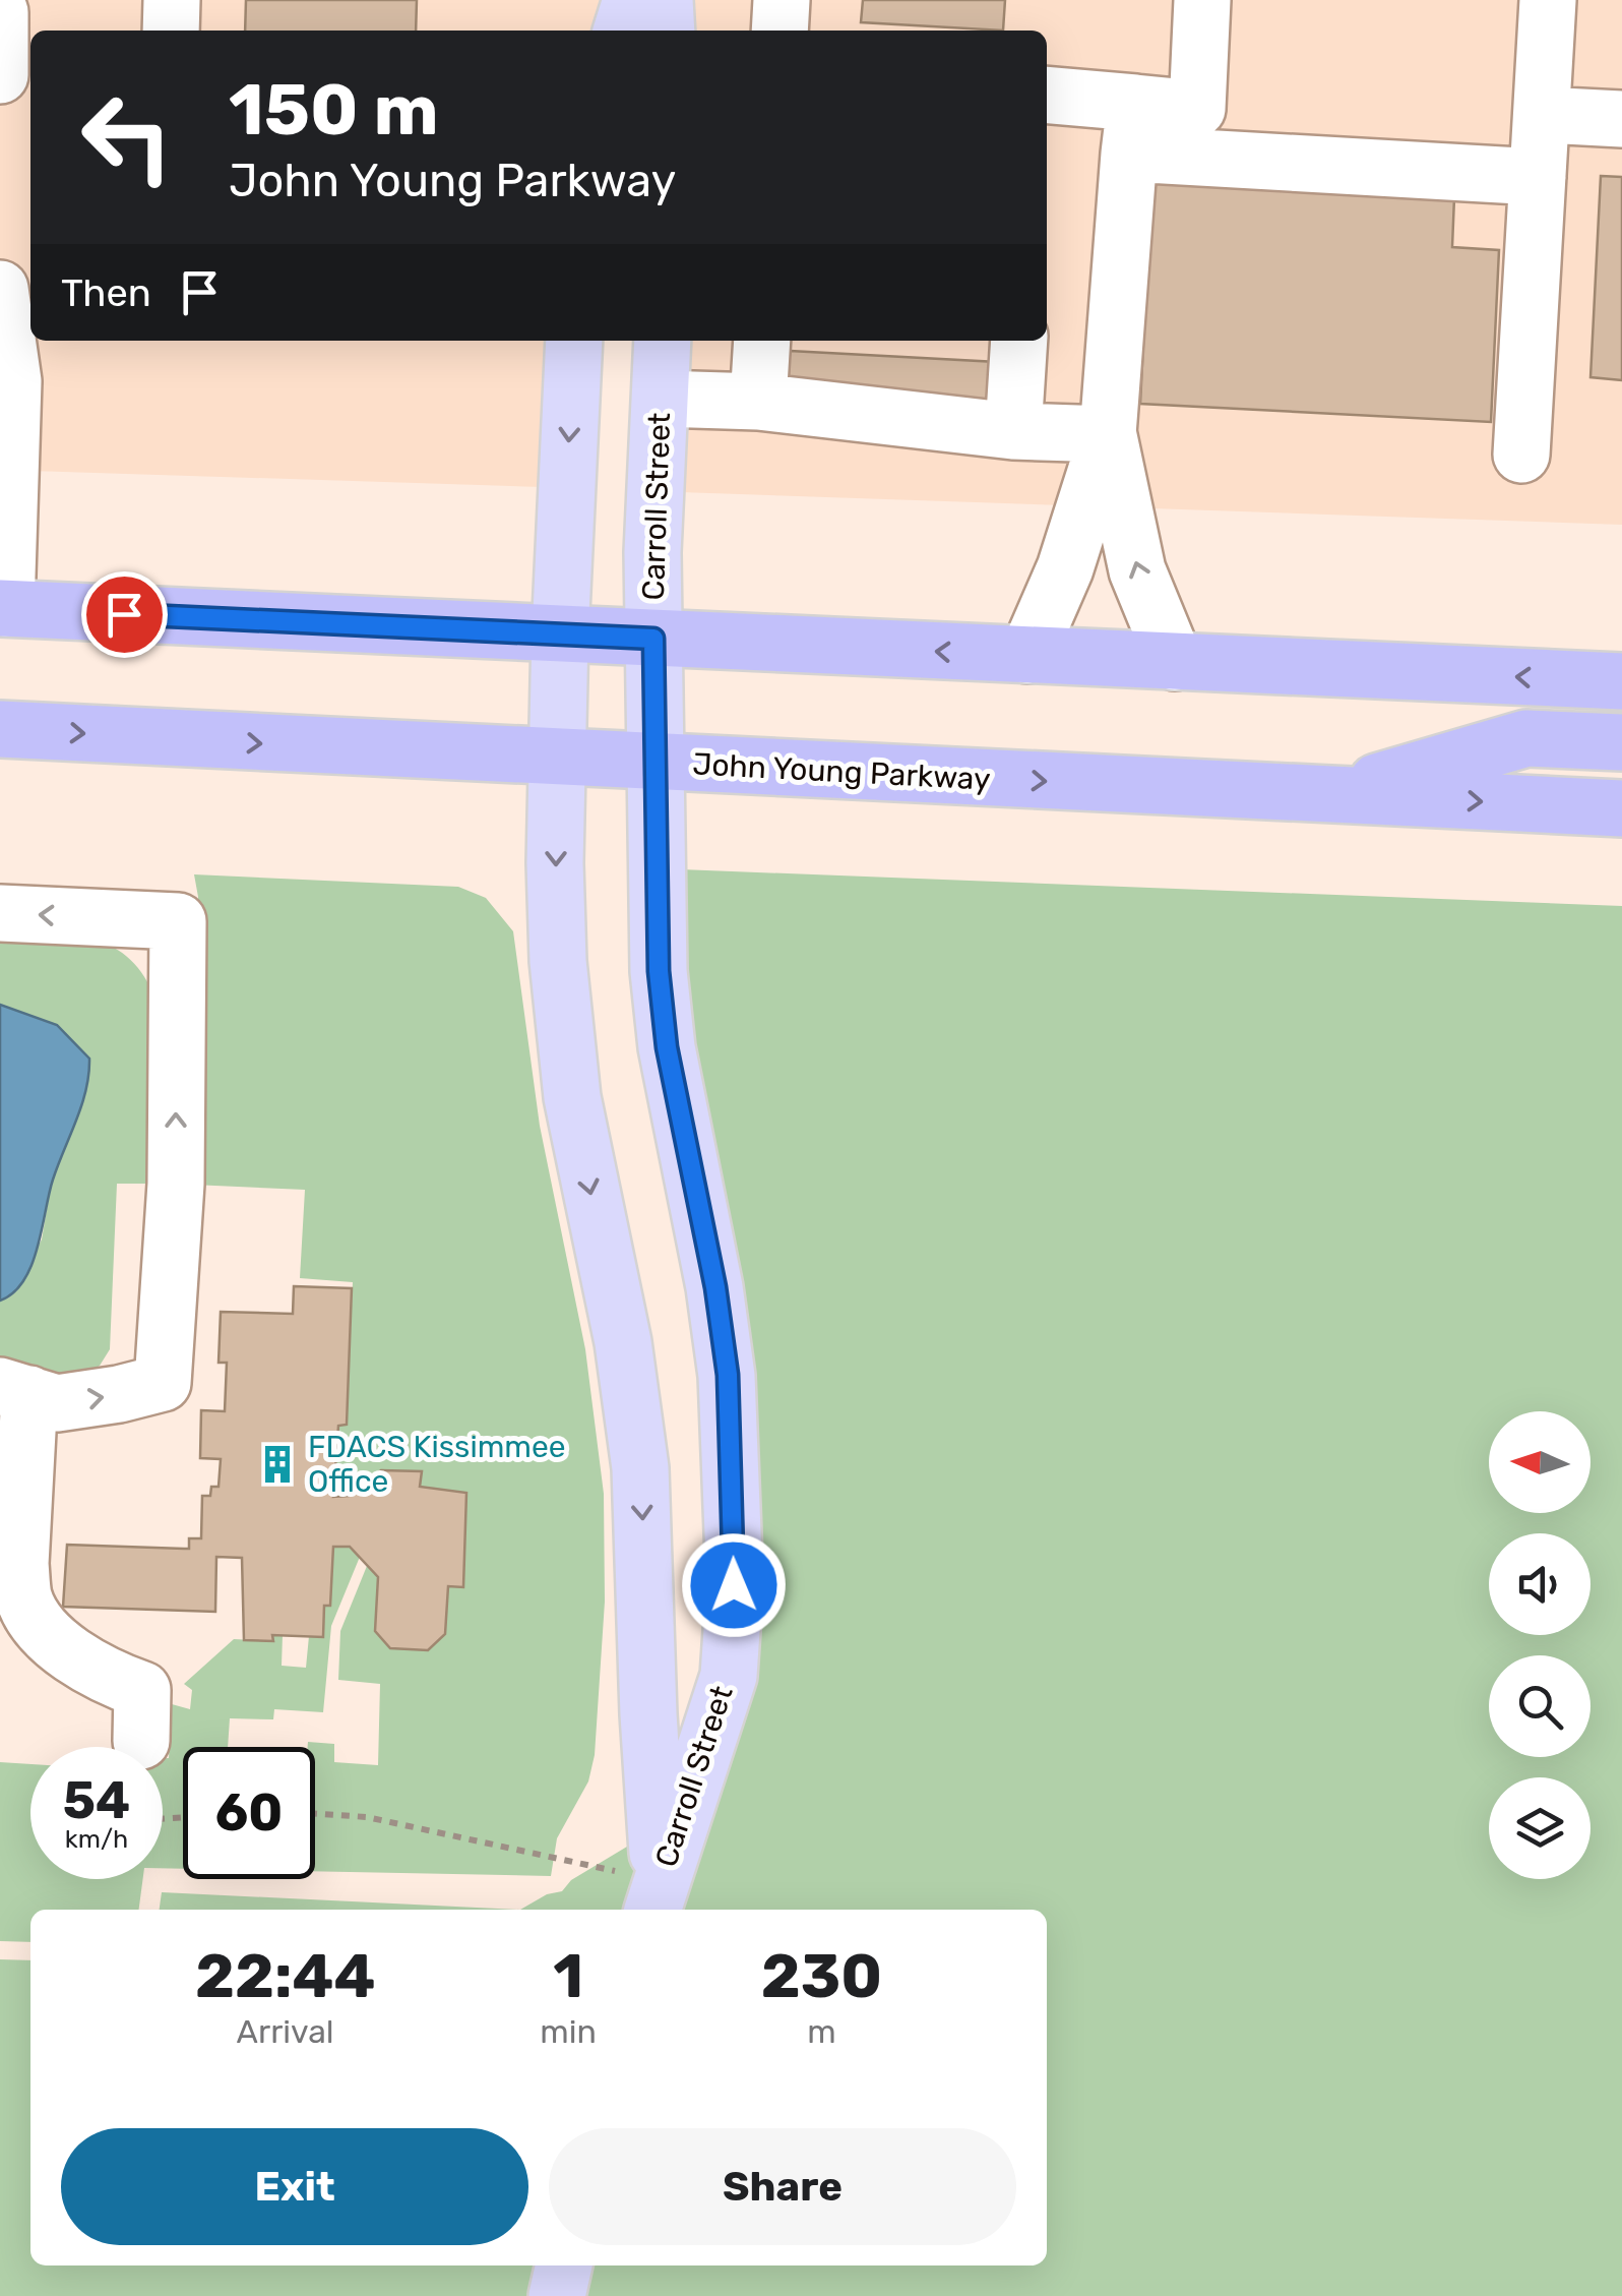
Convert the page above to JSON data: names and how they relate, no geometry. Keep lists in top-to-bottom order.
{
  "streets": {
    "highway": ["John Young Parkway"],
    "main road": ["Carroll Street"]
  },
  "crossings": [
    ["Carroll Street", "John Young Parkway"]
  ],
  "places": {
    "building": ["FDACS Kissimmee Office"]
  },
  "north": "left",
  "page": {
    "turn": ["150 m", "John Young Parkway"],
    "then": "Then",
    "speed": "54 km/h",
    "limit": "60",
    "eta": [
      "22:44",
      "Arrival",
      "1",
      "min",
      "230",
      "m"
    ],
    "buttons": ["Exit", "Share"]
  }
}
